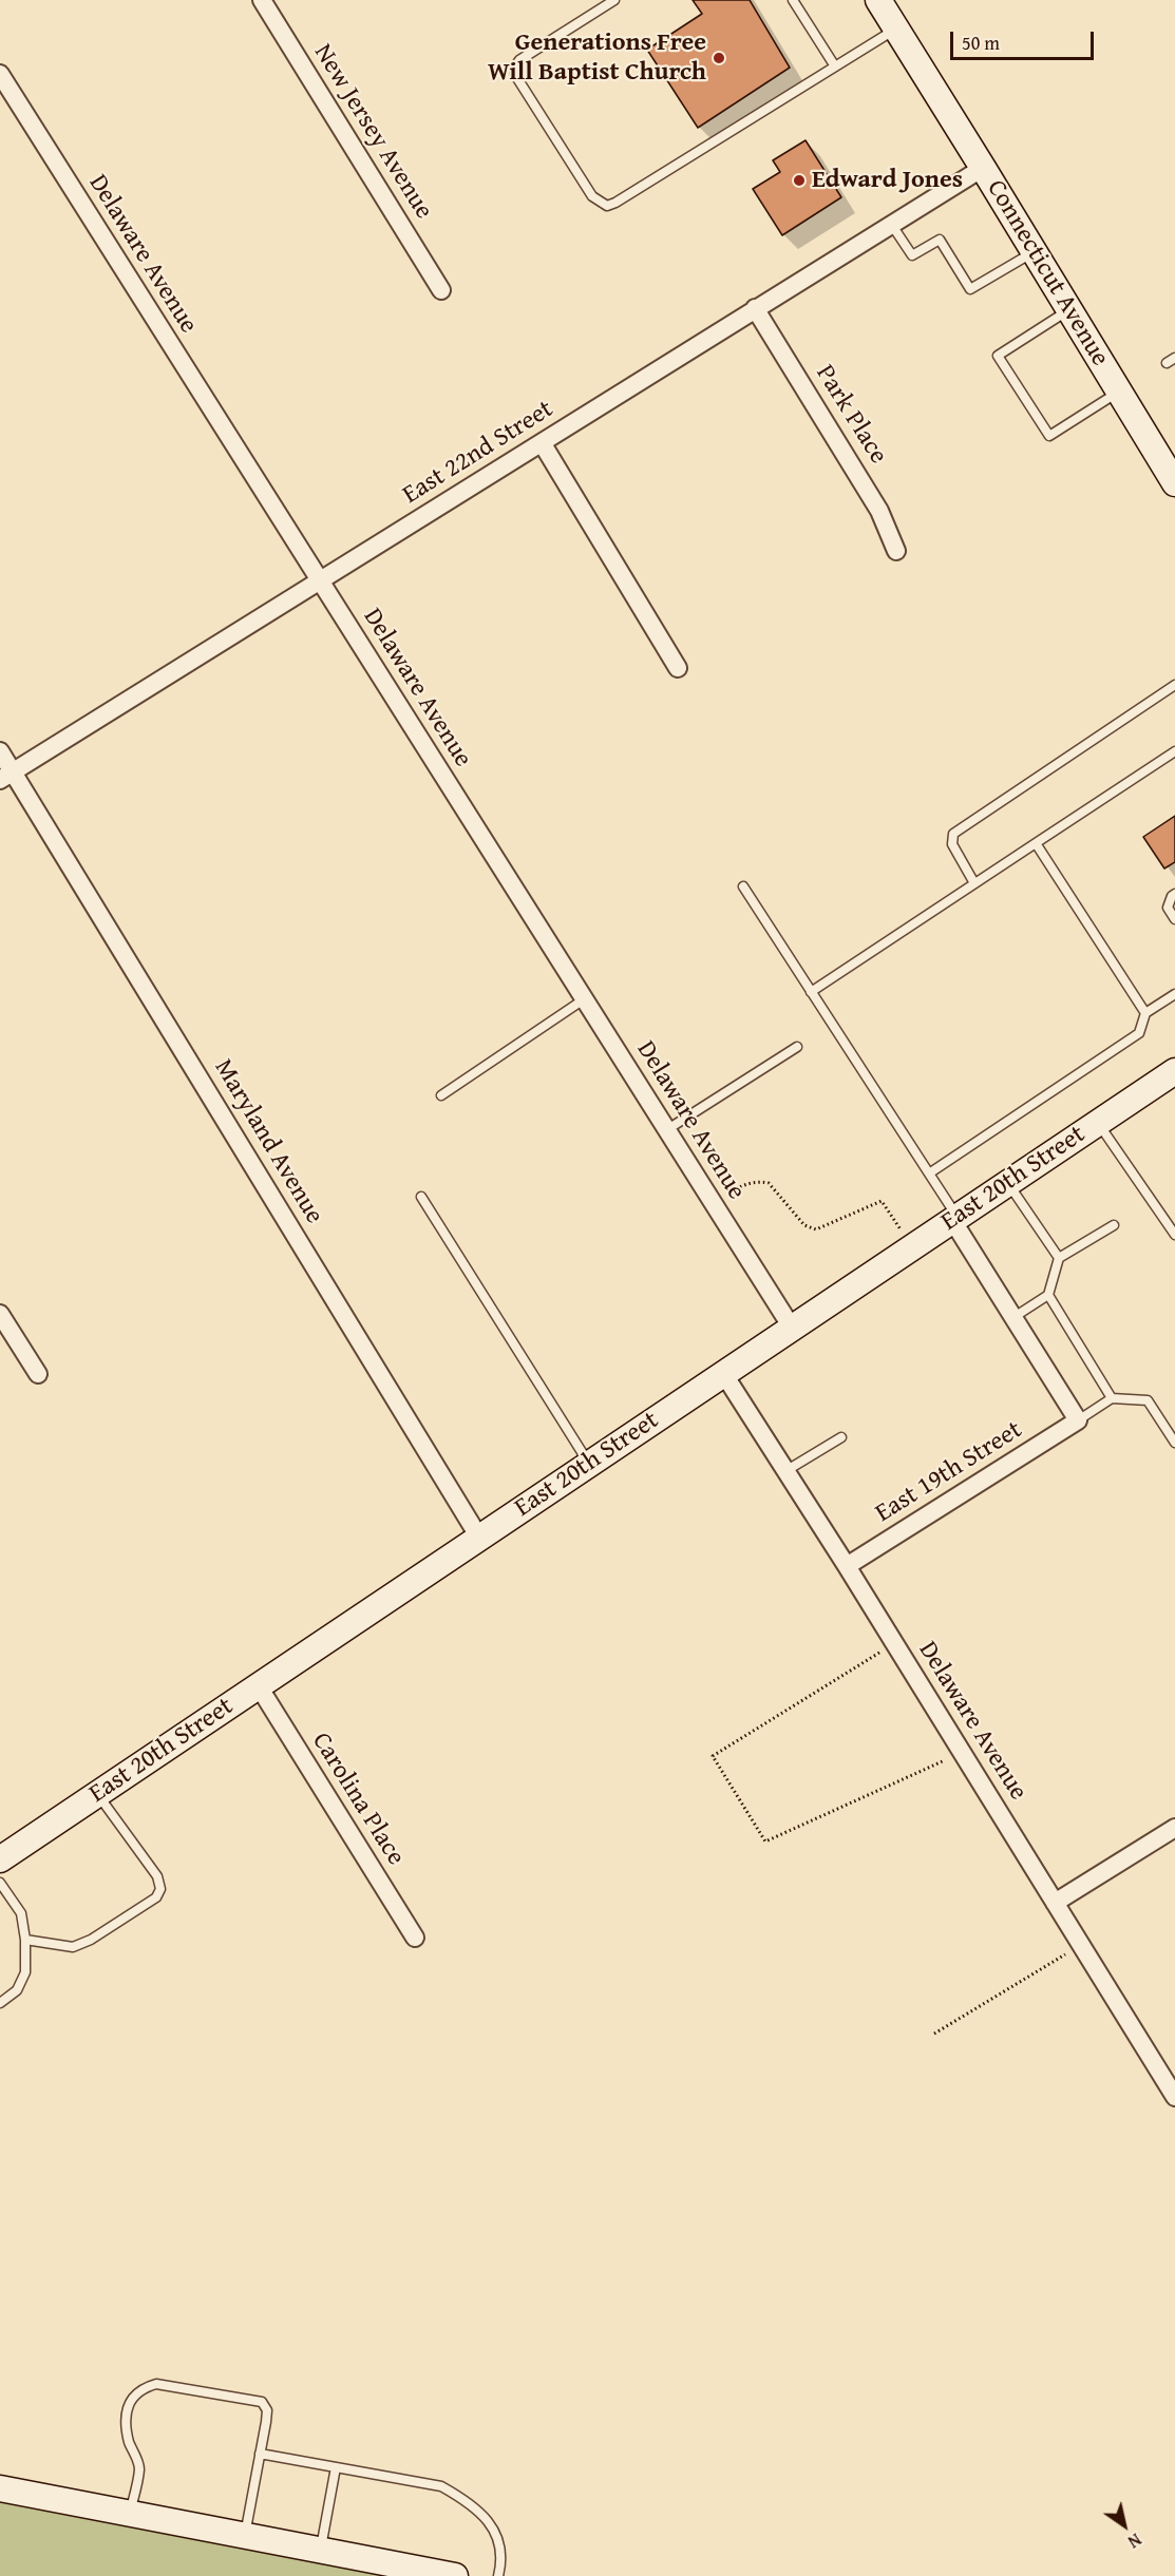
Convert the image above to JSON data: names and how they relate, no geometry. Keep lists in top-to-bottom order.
{
  "streets": {
    "main road": ["Connecticut Avenue", "East 20th Street"],
    "street": [
      "New Jersey Avenue",
      "Delaware Avenue",
      "Park Place",
      "East 22nd Street",
      "Maryland Avenue",
      "East 19th Street",
      "Carolina Place"
    ]
  },
  "crossings": [
    ["Delaware Avenue", "East 22nd Street"],
    ["Delaware Avenue", "East 20th Street"],
    ["Delaware Avenue", "East 19th Street"],
    ["Connecticut Avenue", "East 22nd Street"],
    ["Park Place", "East 22nd Street"],
    ["East 22nd Street", "Maryland Avenue"],
    ["Maryland Avenue", "East 20th Street"],
    ["East 20th Street", "Carolina Place"]
  ],
  "places": ["Generations Free Will Baptist Church", "Edward Jones"],
  "scale_bar": "50 m",
  "north": "bottom right"
}
